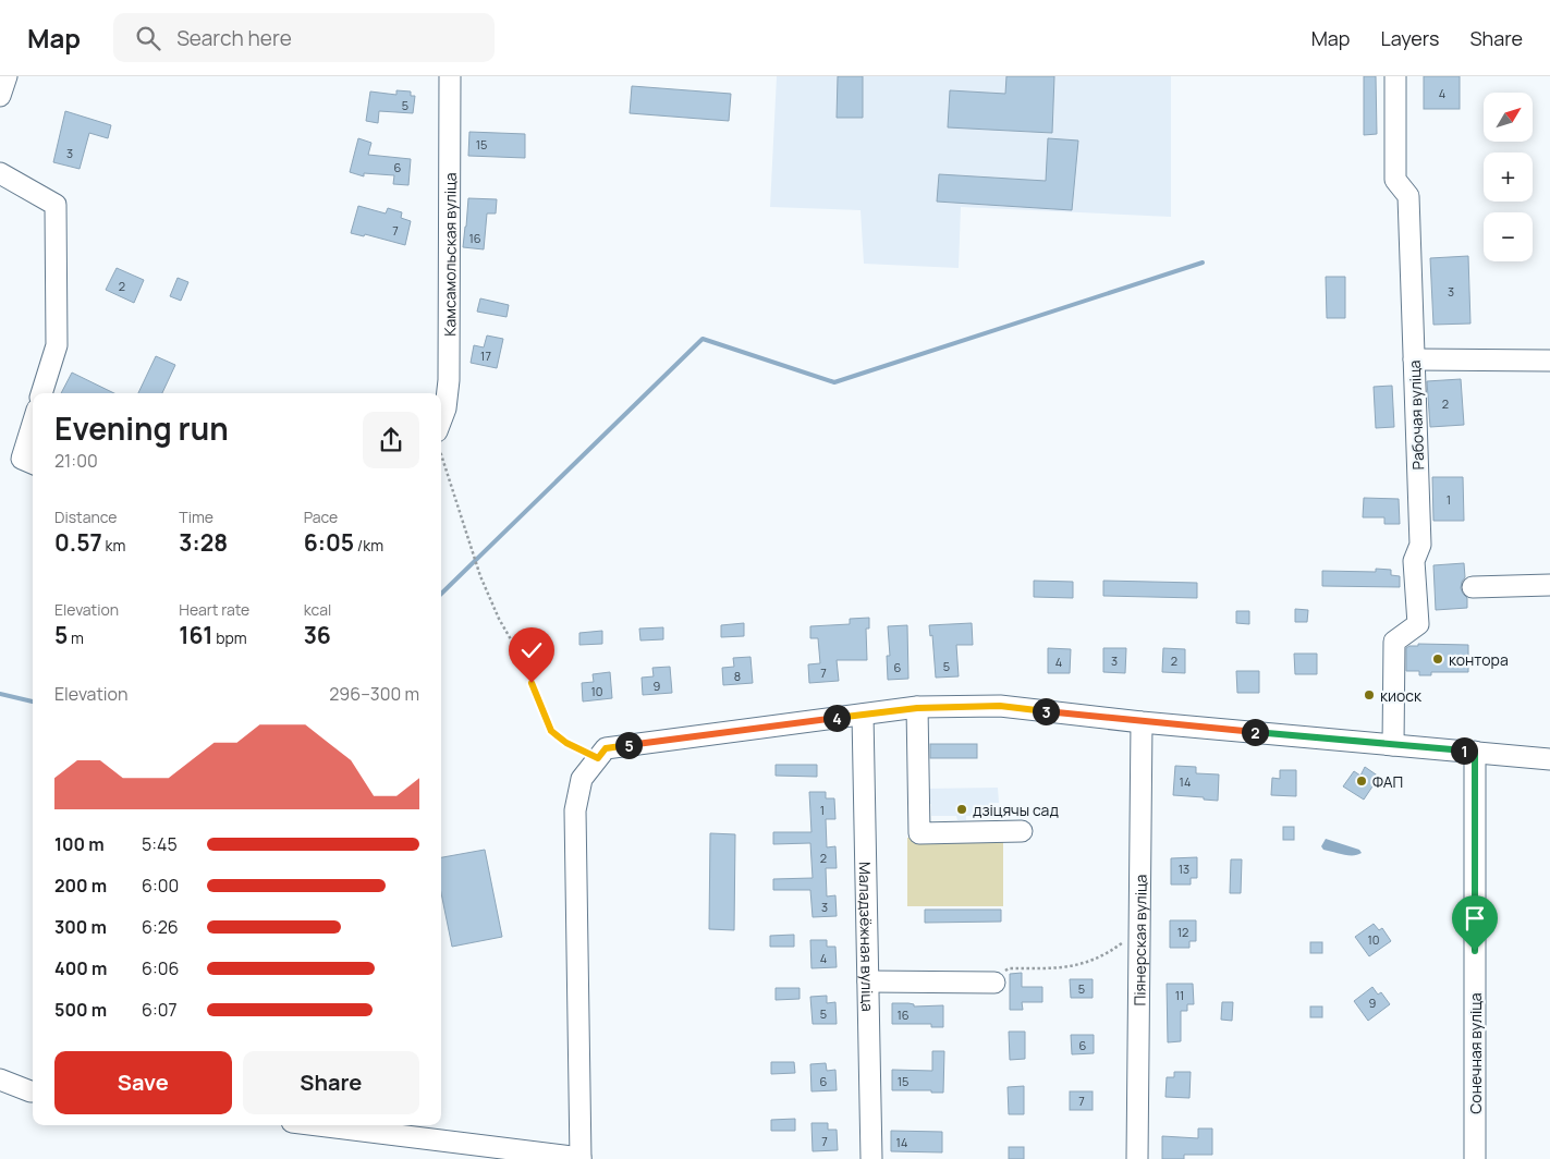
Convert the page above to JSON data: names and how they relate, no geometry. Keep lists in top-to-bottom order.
{
  "streets": {
    "street": [
      "Камсамольская вуліца",
      "Рабочая вуліца",
      "Маладзёжная вуліца",
      "Піянерская вуліца",
      "Сонечная вуліца"
    ]
  },
  "places": [
    "контора",
    "киоск",
    "ФАП",
    "дзіцячы сад"
  ],
  "house_numbers": [
    "4",
    "5",
    "15",
    "3",
    "6",
    "7",
    "16",
    "2",
    "3",
    "17",
    "2",
    "1",
    "3",
    "2",
    "4",
    "5",
    "6",
    "7",
    "8",
    "9",
    "10",
    "14",
    "1",
    "2",
    "13",
    "3",
    "12",
    "10",
    "4",
    "5",
    "11",
    "9",
    "5",
    "16",
    "6",
    "6",
    "15",
    "7",
    "7",
    "14"
  ],
  "north": "top right",
  "page": {
    "header": "Map",
    "search": "Search here",
    "nav": ["Map", "Layers", "Share"],
    "map_buttons": ["+", "−"],
    "heading": ["Evening run", "21:00"],
    "stats": [
      ["Distance", "0.57 km"],
      ["Time", "3:28"],
      ["Pace", "6:05 /km"],
      ["Elevation", "5 m"],
      ["Heart rate", "161 bpm"],
      ["kcal", "36"]
    ],
    "chart": ["Elevation", "296–300 m"],
    "pins": [
      "3",
      "4",
      "2",
      "5",
      "1"
    ],
    "list": [
      {
        "name": "100 m",
        "note": "5:45"
      },
      {
        "name": "200 m",
        "note": "6:00"
      },
      {
        "name": "300 m",
        "note": "6:26"
      },
      {
        "name": "400 m",
        "note": "6:06"
      },
      {
        "name": "500 m",
        "note": "6:07"
      }
    ],
    "buttons": ["Save", "Share"]
  }
}
